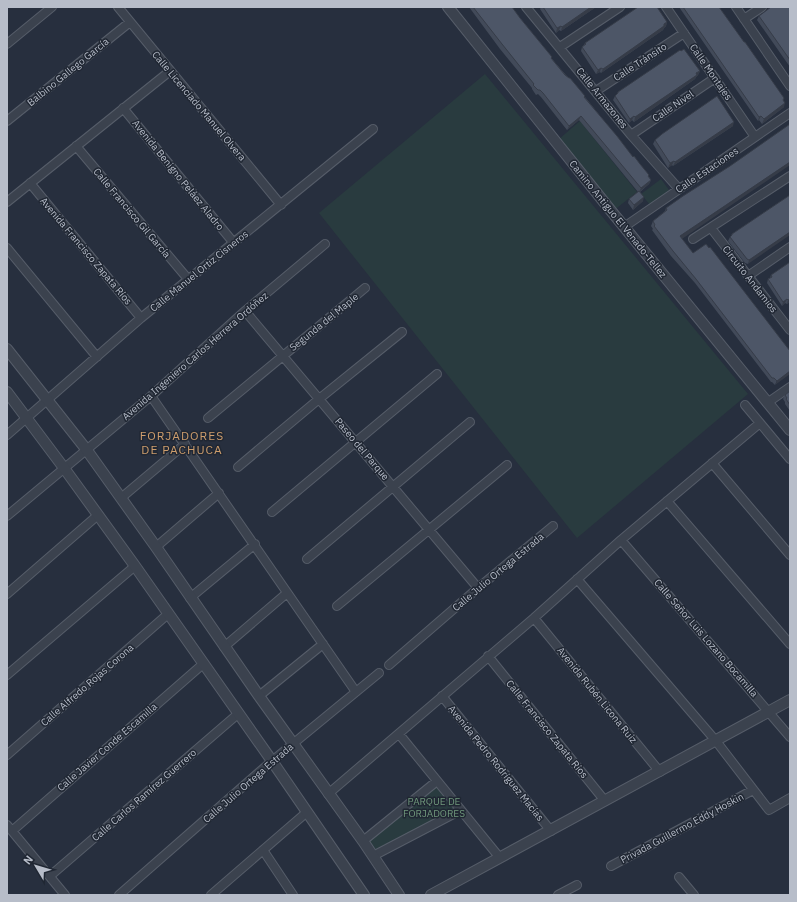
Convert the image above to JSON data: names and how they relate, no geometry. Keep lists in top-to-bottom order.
{
  "streets": {
    "street": [
      "Calle Tránsito",
      "Balbino Gallego García",
      "Calle Montajes",
      "Calle Armazones",
      "Calle Licenciado Manuel Olvera",
      "Calle Nivel",
      "Calle Estaciones",
      "Avenida Benigno Peláez Aladro",
      "Calle Francisco Gil García",
      "Camino Antiguo El Venado-Tellez",
      "Avenida Francisco Zapata Ríos",
      "Calle Manuel Ortiz Cisneros",
      "Circuito Andamios",
      "Segunda del Maple",
      "Avenida Ingeniero Carlos Herrera Ordóñez",
      "Paseo del Parque",
      "Calle Julio Ortega Estrada",
      "Calle Señor Luis Lozano Bocamilla",
      "Calle Alfredo Rojas Corona",
      "Avenida Rubén Licona Ruiz",
      "Calle Francisco Zapata Ríos",
      "Calle Javier Conde Escamilla",
      "Avenida Pedro Rodríguez Macías",
      "Calle Carlos Ramírez Guerrero",
      "Privada Guillermo Eddy Hoskin"
    ]
  },
  "crossings": [
    ["Calle Tránsito", "Calle Montajes"],
    ["Calle Tránsito", "Calle Armazones"],
    ["Balbino Gallego García", "Calle Licenciado Manuel Olvera"],
    ["Calle Montajes", "Calle Nivel"],
    ["Calle Montajes", "Calle Estaciones"],
    ["Calle Armazones", "Calle Nivel"],
    ["Calle Armazones", "Calle Estaciones"],
    ["Calle Licenciado Manuel Olvera", "Calle Manuel Ortiz Cisneros"],
    ["Calle Estaciones", "Camino Antiguo El Venado-Tellez"],
    ["Avenida Benigno Peláez Aladro", "Calle Manuel Ortiz Cisneros"],
    ["Calle Francisco Gil García", "Calle Manuel Ortiz Cisneros"],
    ["Avenida Francisco Zapata Ríos", "Calle Manuel Ortiz Cisneros"],
    ["Segunda del Maple", "Paseo del Parque"],
    ["Avenida Ingeniero Carlos Herrera Ordóñez", "Paseo del Parque"],
    ["Paseo del Parque", "Calle Julio Ortega Estrada"]
  ],
  "districts": ["FORJADORES DE PACHUCA"],
  "parks": ["PARQUE DE FORJADORES"],
  "north": "top left"
}
